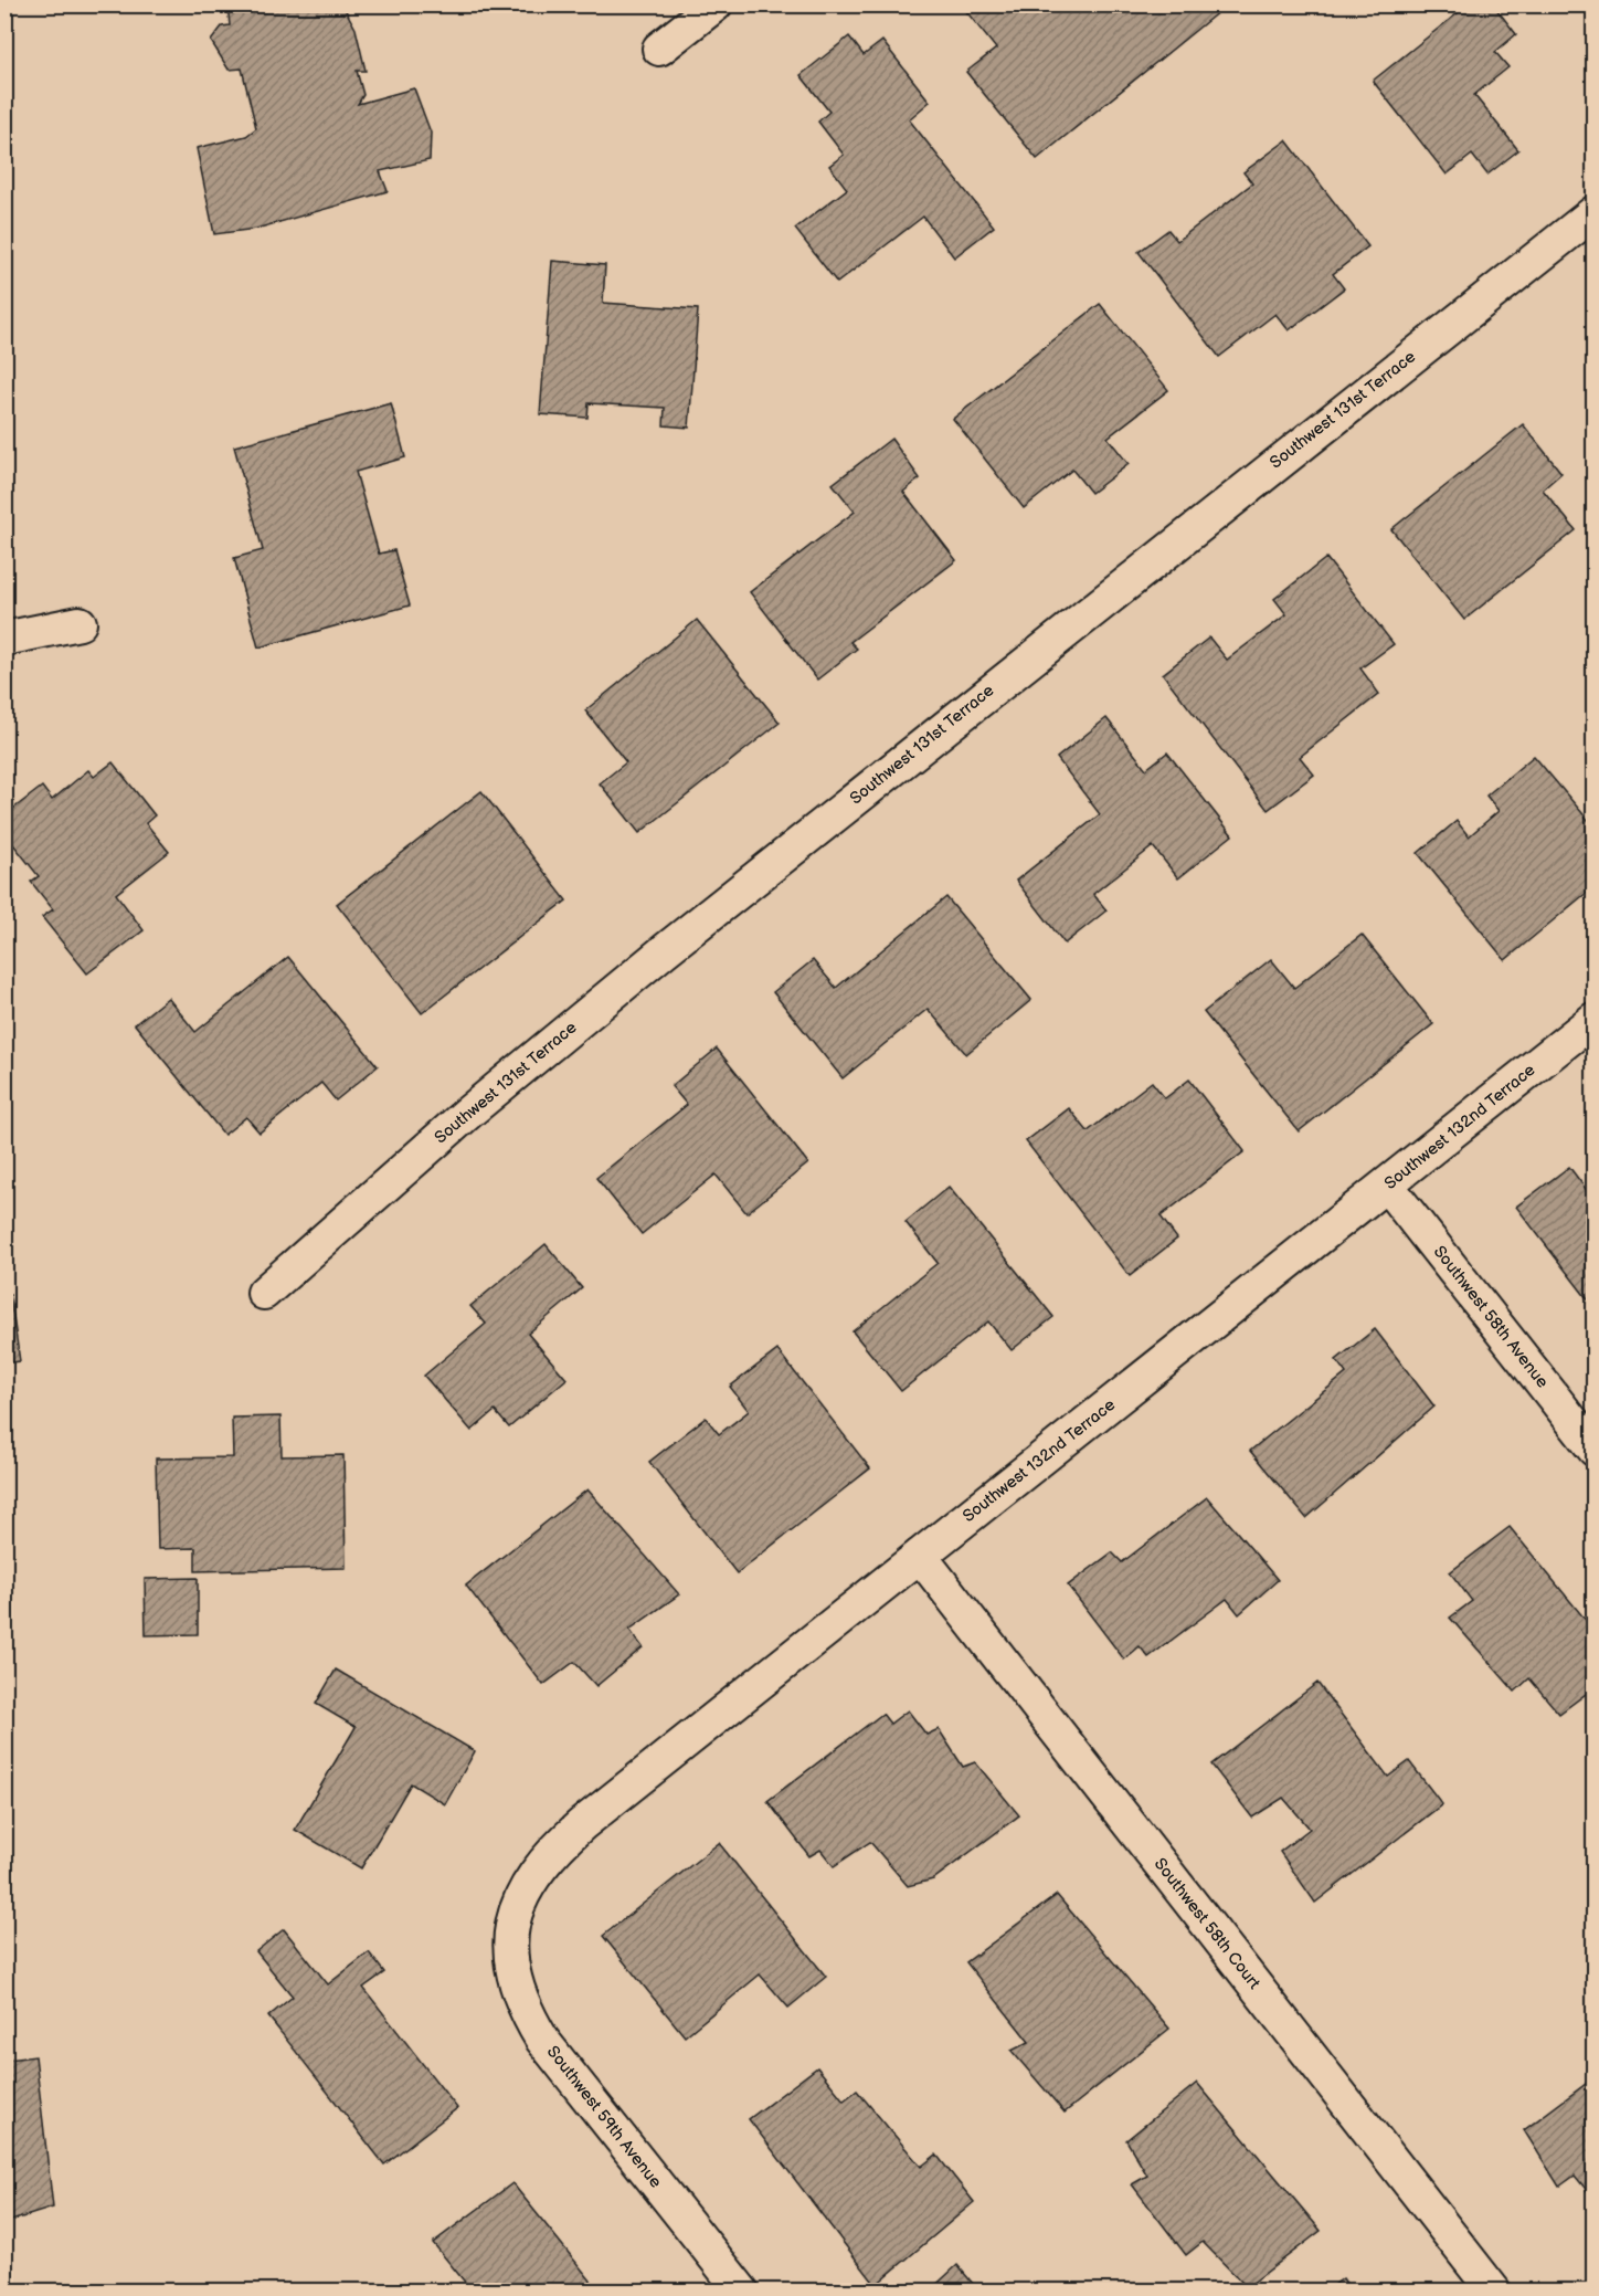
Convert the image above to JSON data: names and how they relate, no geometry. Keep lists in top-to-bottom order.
{
  "streets": {
    "street": [
      "Southwest 131st Terrace",
      "Southwest 132nd Terrace",
      "Southwest 58th Avenue",
      "Southwest 58th Court",
      "Southwest 59th Avenue"
    ]
  },
  "crossings": [
    ["Southwest 132nd Terrace", "Southwest 58th Avenue"],
    ["Southwest 132nd Terrace", "Southwest 58th Court"],
    ["Southwest 132nd Terrace", "Southwest 59th Avenue"]
  ]
}
